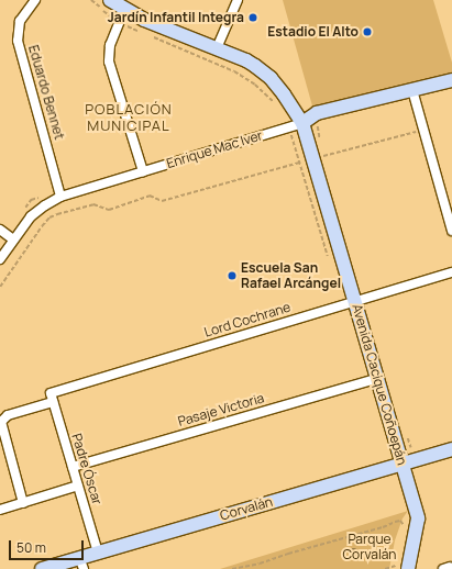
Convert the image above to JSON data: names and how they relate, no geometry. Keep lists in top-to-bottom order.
{
  "streets": {
    "street": [
      "Eduardo Bennet",
      "Enrique Mac Iver",
      "Lord Cochrane",
      "Avenida Cacique Coñoepán",
      "Pasaje Victoria",
      "Padre Óscar",
      "Corvalán"
    ]
  },
  "crossings": [
    ["Eduardo Bennet", "Enrique Mac Iver"],
    ["Enrique Mac Iver", "Avenida Cacique Coñoepán"],
    ["Lord Cochrane", "Avenida Cacique Coñoepán"],
    ["Lord Cochrane", "Padre Óscar"],
    ["Avenida Cacique Coñoepán", "Pasaje Victoria"],
    ["Avenida Cacique Coñoepán", "Corvalán"],
    ["Pasaje Victoria", "Padre Óscar"],
    ["Padre Óscar", "Corvalán"]
  ],
  "districts": ["POBLACIÓN MUNICIPAL"],
  "parks": ["Parque Corvalán"],
  "places": ["Jardín Infantil Integra", "Estadio El Alto", "Escuela San Rafael Arcángel"],
  "scale_bar": "50 m"
}
